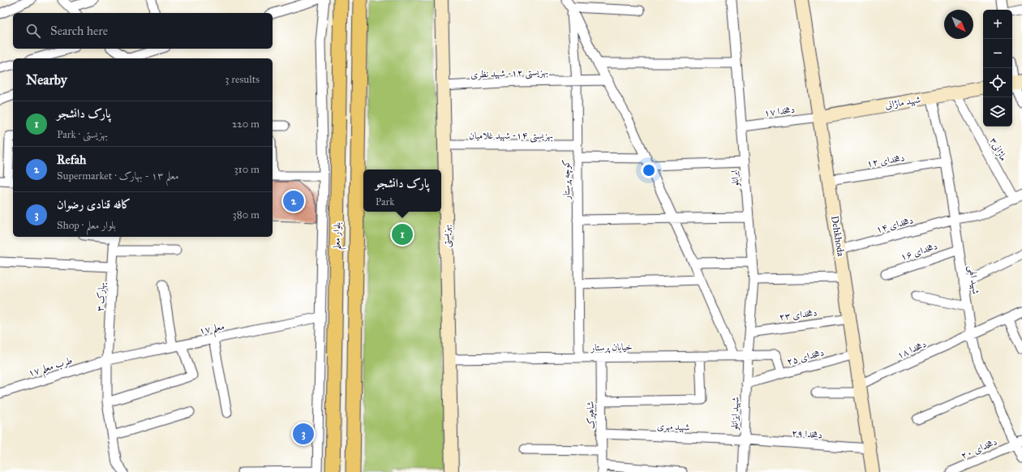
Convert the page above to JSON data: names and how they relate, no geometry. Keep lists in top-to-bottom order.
{
  "streets": {
    "main road": ["بلوار معلم"],
    "street": [
      "بهزیستی ۱۲- شهید نظری",
      "شهید ماژانی",
      "دهخدا ۱۷",
      "بهزیستی ۱۴- شهید غلامیان",
      "ماژانی۳",
      "دهخدای ۱۲",
      "ایرانلو",
      "کوچه پرستار",
      "دهخدای ۱۴",
      "بهزیستی",
      "Dehkhoda",
      "دهخدای ۱۶",
      "شهید الهی",
      "بهارک ۳",
      "دهخدای ۲۳",
      "معلم ۱۷",
      "خیابان پرستار",
      "دهخدا ۱۸",
      "دهخدای ۲۵",
      "طرب معلم ۱۷",
      "شهید ایزانلو",
      "شاهپرک",
      "شهید مهری",
      "دهخدا ۲۹",
      "دهخدای ۲۰"
    ]
  },
  "crossings": [
    ["بهزیستی ۱۲- شهید نظری", "کوچه پرستار"],
    ["بهزیستی ۱۲- شهید نظری", "بهزیستی"],
    ["شهید ماژانی", "دهخدا ۱۷"],
    ["شهید ماژانی", "ماژانی۳"],
    ["شهید ماژانی", "Dehkhoda"],
    ["شهید ماژانی", "شهید الهی"],
    ["دهخدا ۱۷", "ایرانلو"],
    ["دهخدا ۱۷", "Dehkhoda"],
    ["بهزیستی ۱۴- شهید غلامیان", "کوچه پرستار"],
    ["بهزیستی ۱۴- شهید غلامیان", "بهزیستی"],
    ["ماژانی۳", "دهخدای ۱۴"],
    ["دهخدای ۱۲", "Dehkhoda"],
    ["دهخدای ۱۲", "شهید الهی"],
    ["ایرانلو", "دهخدای ۲۳"],
    ["ایرانلو", "خیابان پرستار"],
    ["ایرانلو", "شهید ایزانلو"],
    ["کوچه پرستار", "خیابان پرستار"],
    ["دهخدای ۱۴", "Dehkhoda"],
    ["دهخدای ۱۴", "شهید الهی"],
    ["بهزیستی", "خیابان پرستار"],
    ["Dehkhoda", "دهخدای ۲۳"],
    ["Dehkhoda", "دهخدا ۱۸"],
    ["Dehkhoda", "دهخدای ۲۵"],
    ["Dehkhoda", "دهخدا ۲۹"],
    ["دهخدای ۱۶", "شهید الهی"],
    ["شهید الهی", "دهخدا ۱۸"],
    ["شهید الهی", "دهخدای ۲۰"],
    ["بهارک ۳", "معلم ۱۷"],
    ["بهارک ۳", "طرب معلم ۱۷"],
    ["معلم ۱۷", "طرب معلم ۱۷"],
    ["خیابان پرستار", "دهخدای ۲۵"],
    ["خیابان پرستار", "شهید ایزانلو"],
    ["خیابان پرستار", "شاهپرک"],
    ["شهید ایزانلو", "شهید مهری"],
    ["شهید ایزانلو", "دهخدا ۲۹"],
    ["شاهپرک", "شهید مهری"],
    ["شهید مهری", "دهخدا ۲۹"]
  ],
  "north": "bottom right",
  "page": {
    "map_buttons": ["+", "−"],
    "search": "Search here",
    "heading": ["Nearby", "3 results"],
    "list": [
      {
        "mark": "1",
        "name": "پارک دانشجو",
        "note": "Park · بهزیستی",
        "value": "220 m"
      },
      {
        "mark": "2",
        "name": "Refah",
        "note": "Supermarket · معلم ۱۳ - بهارک",
        "value": "310 m"
      },
      {
        "mark": "3",
        "name": "کافه قنادی رضوان",
        "note": "Shop · بلوار معلم",
        "value": "380 m"
      }
    ],
    "popup": ["پارک دانشجو", "Park"],
    "pins": ["2", "1", "3"]
  }
}
